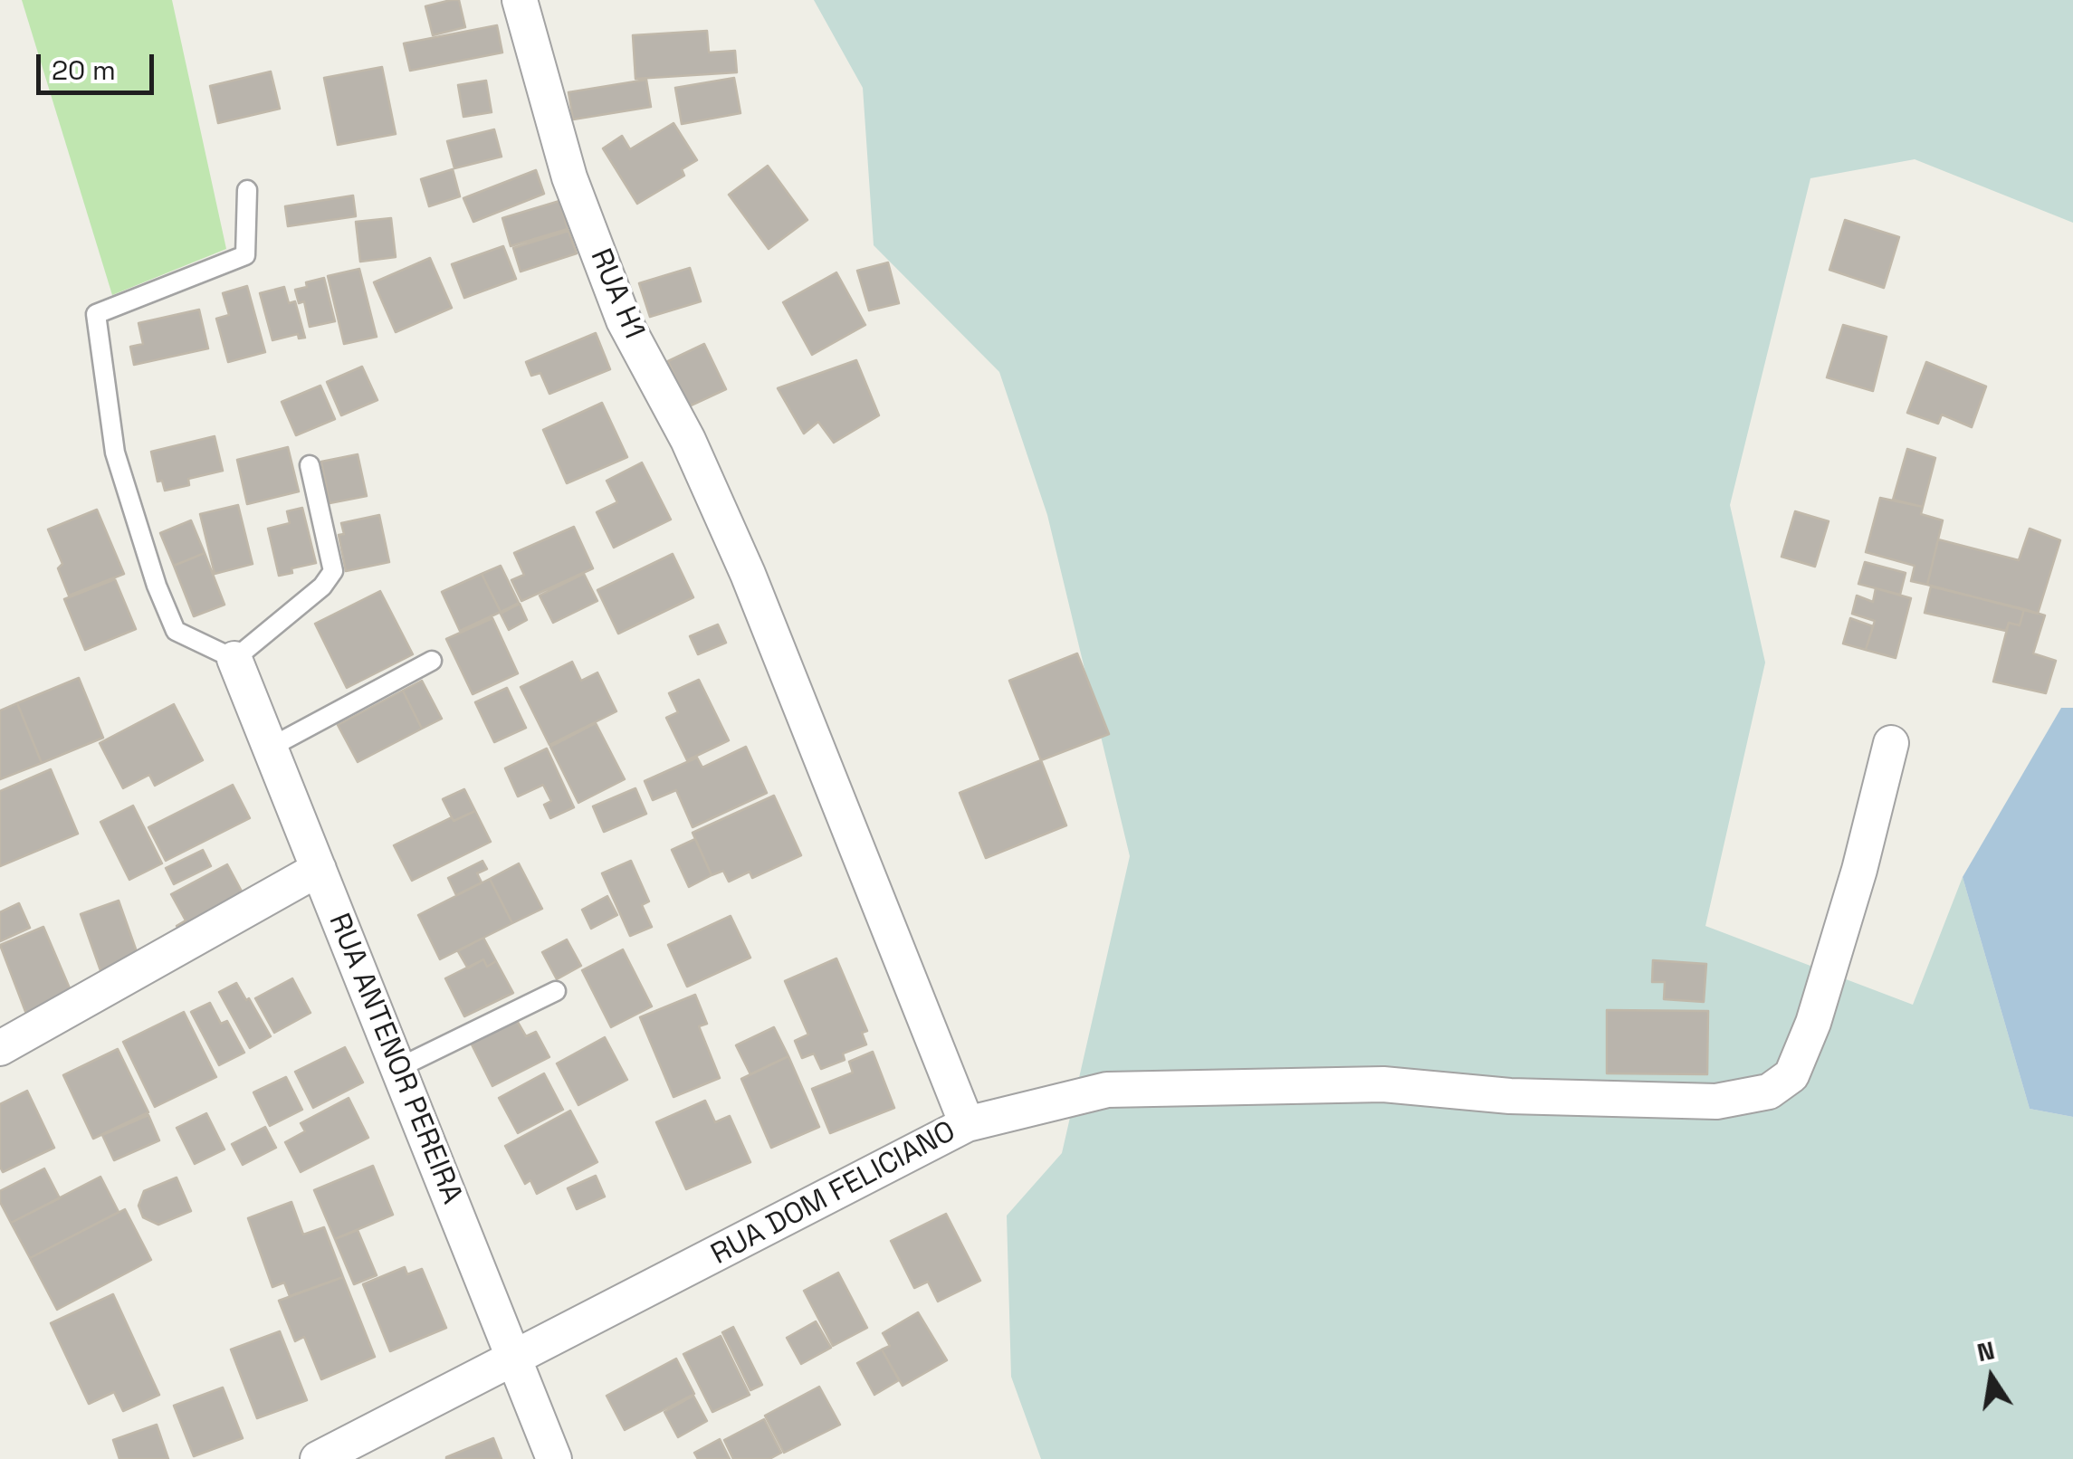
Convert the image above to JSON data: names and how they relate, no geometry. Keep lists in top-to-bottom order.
{
  "streets": {
    "street": ["RUA H1", "RUA ANTENOR PEREIRA", "RUA DOM FELICIANO"]
  },
  "crossings": [
    ["RUA H1", "RUA DOM FELICIANO"],
    ["RUA ANTENOR PEREIRA", "RUA DOM FELICIANO"]
  ],
  "scale_bar": "20 m",
  "north": "top"
}
